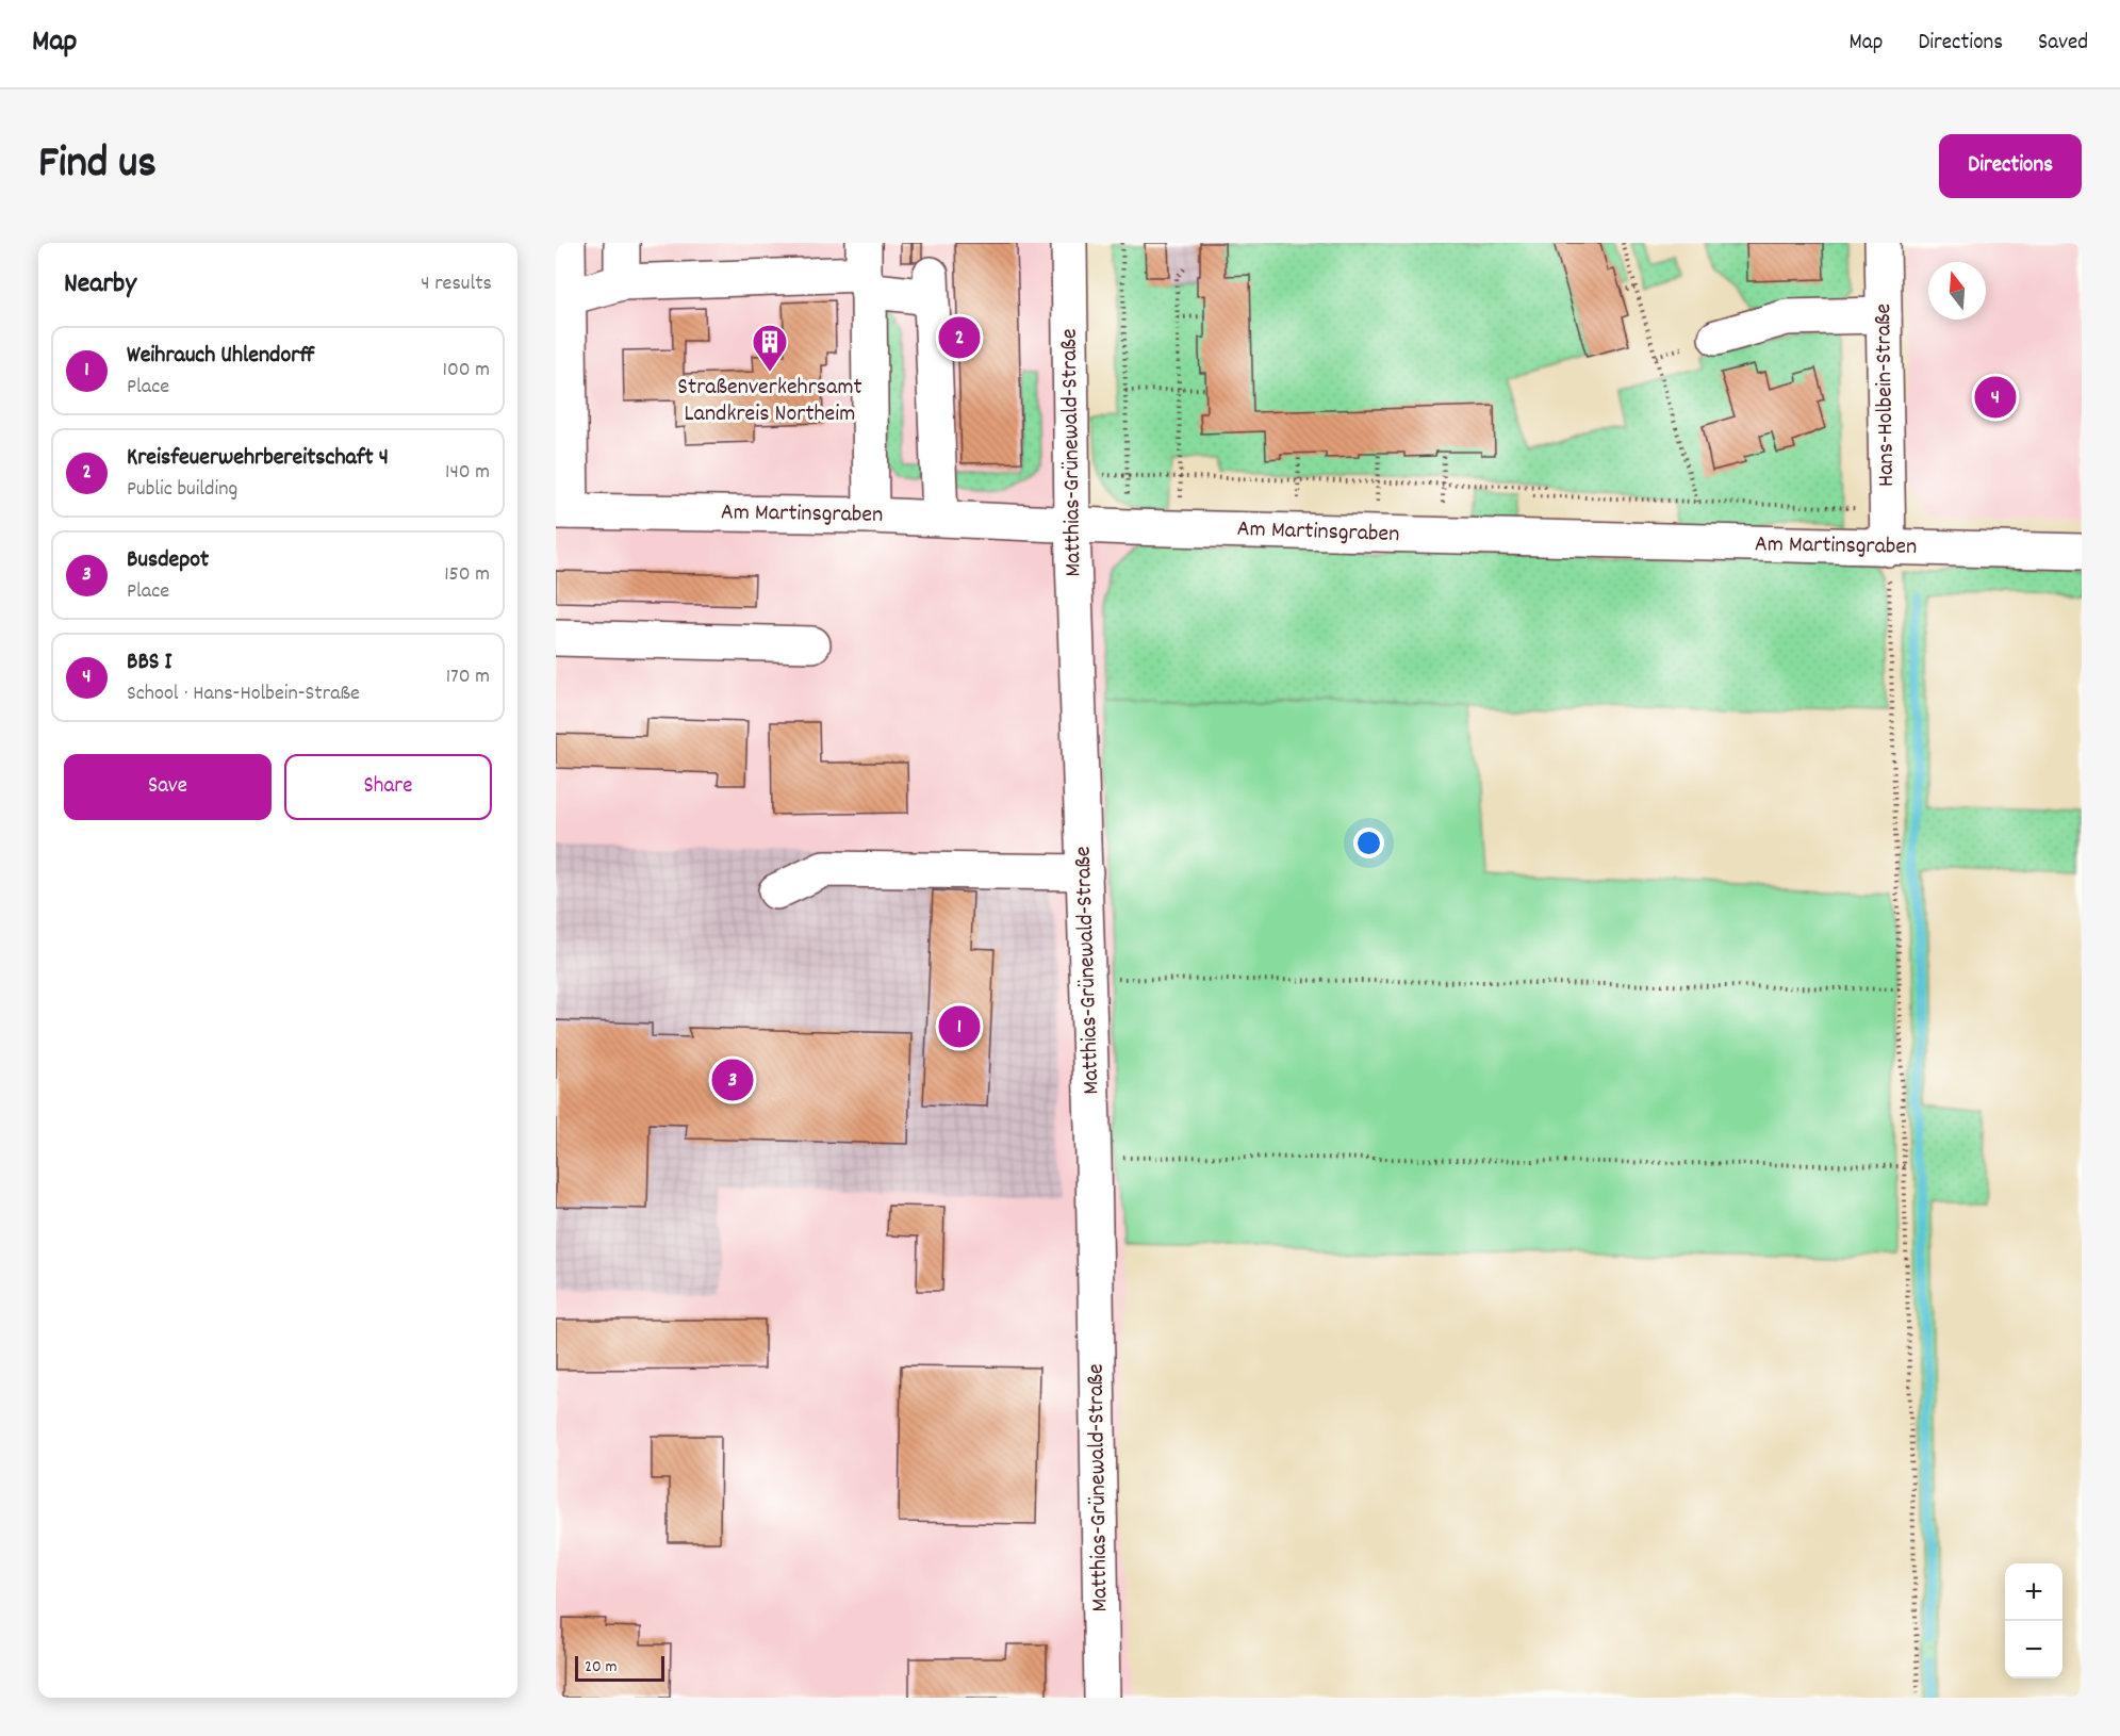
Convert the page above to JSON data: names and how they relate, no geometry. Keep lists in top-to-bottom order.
{
  "streets": {
    "street": ["Hans-Holbein-Straße", "Matthias-Grünewald-Straße", "Am Martinsgraben"]
  },
  "crossings": [
    ["Hans-Holbein-Straße", "Am Martinsgraben"],
    ["Matthias-Grünewald-Straße", "Am Martinsgraben"]
  ],
  "places": {
    "building": ["Straßenverkehrsamt Landkreis Northeim"]
  },
  "scale_bar": "20 m",
  "north": "top",
  "page": {
    "header": "Map",
    "nav": ["Map", "Directions", "Saved"],
    "title": "Find us",
    "buttons": [
      "Directions",
      ["Save", "Share"]
    ],
    "heading": ["Nearby", "4 results"],
    "pins": [
      "2",
      "4",
      "1",
      "3"
    ],
    "list": [
      {
        "mark": "1",
        "name": "Weihrauch Uhlendorff",
        "note": "Place",
        "value": "100 m"
      },
      {
        "mark": "2",
        "name": "Kreisfeuerwehrbereitschaft 4",
        "note": "Public building",
        "value": "140 m"
      },
      {
        "mark": "3",
        "name": "Busdepot",
        "note": "Place",
        "value": "150 m"
      },
      {
        "mark": "4",
        "name": "BBS I",
        "note": "School · Hans-Holbein-Straße",
        "value": "170 m"
      }
    ],
    "map_buttons": ["+", "−"],
    "scale": "20 m"
  }
}
